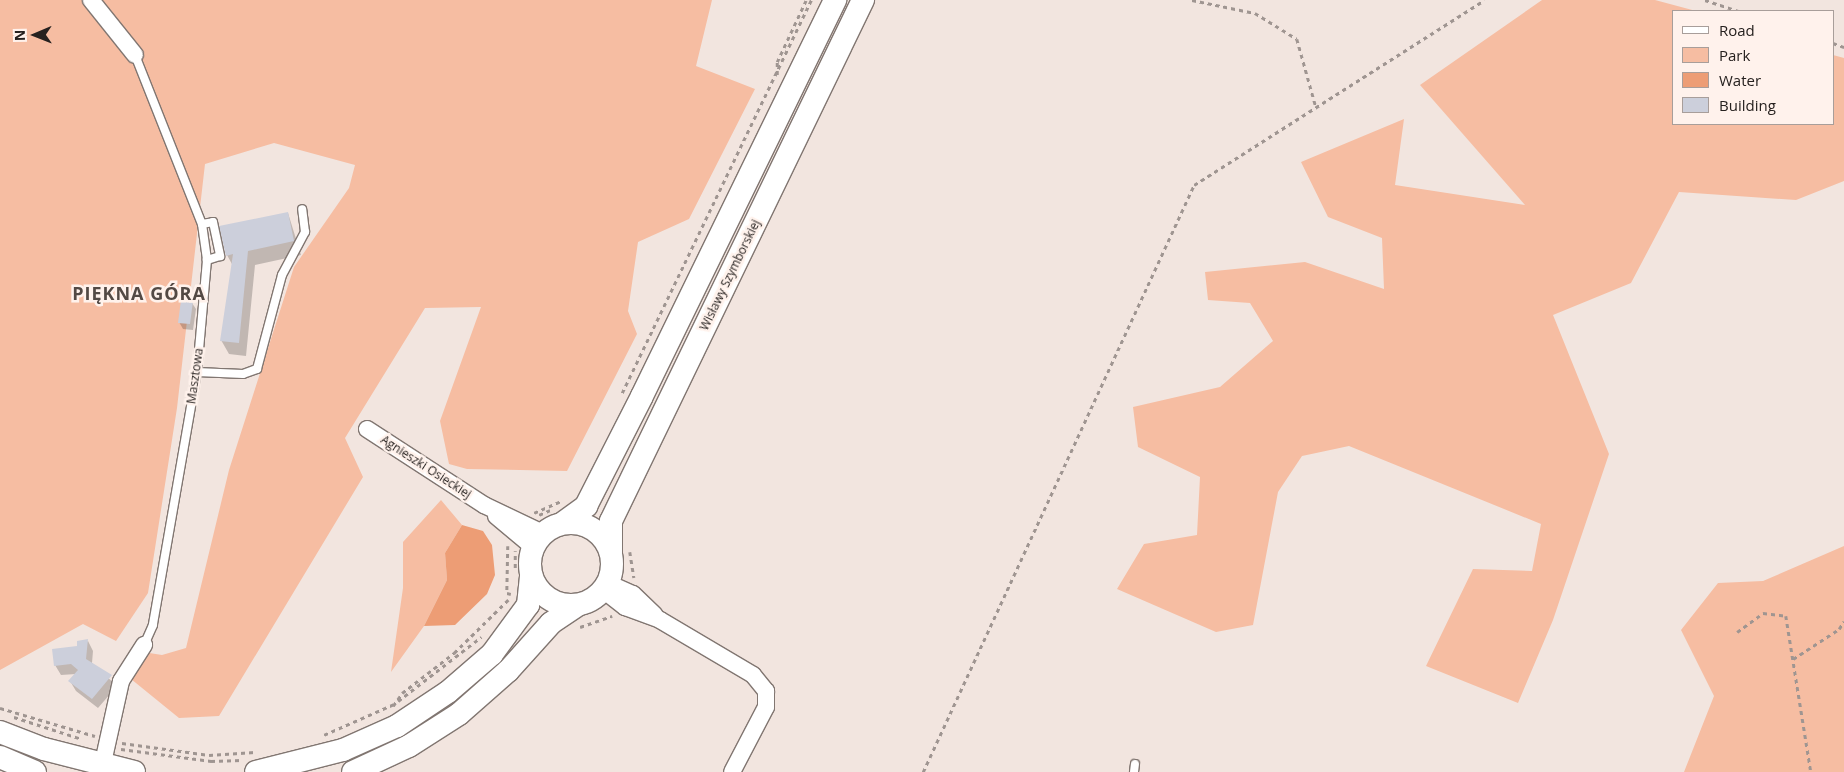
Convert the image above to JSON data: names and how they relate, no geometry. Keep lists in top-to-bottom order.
{
  "streets": {
    "main road": ["Wisławy Szymborskiej"],
    "street": ["Masztowa", "Agnieszki Osieckiej"]
  },
  "crossings": [
    ["Wisławy Szymborskiej", "Agnieszki Osieckiej"]
  ],
  "districts": ["PIĘKNA GÓRA"],
  "legend": [
    "Road",
    "Park",
    "Water",
    "Building"
  ],
  "north": "left"
}
